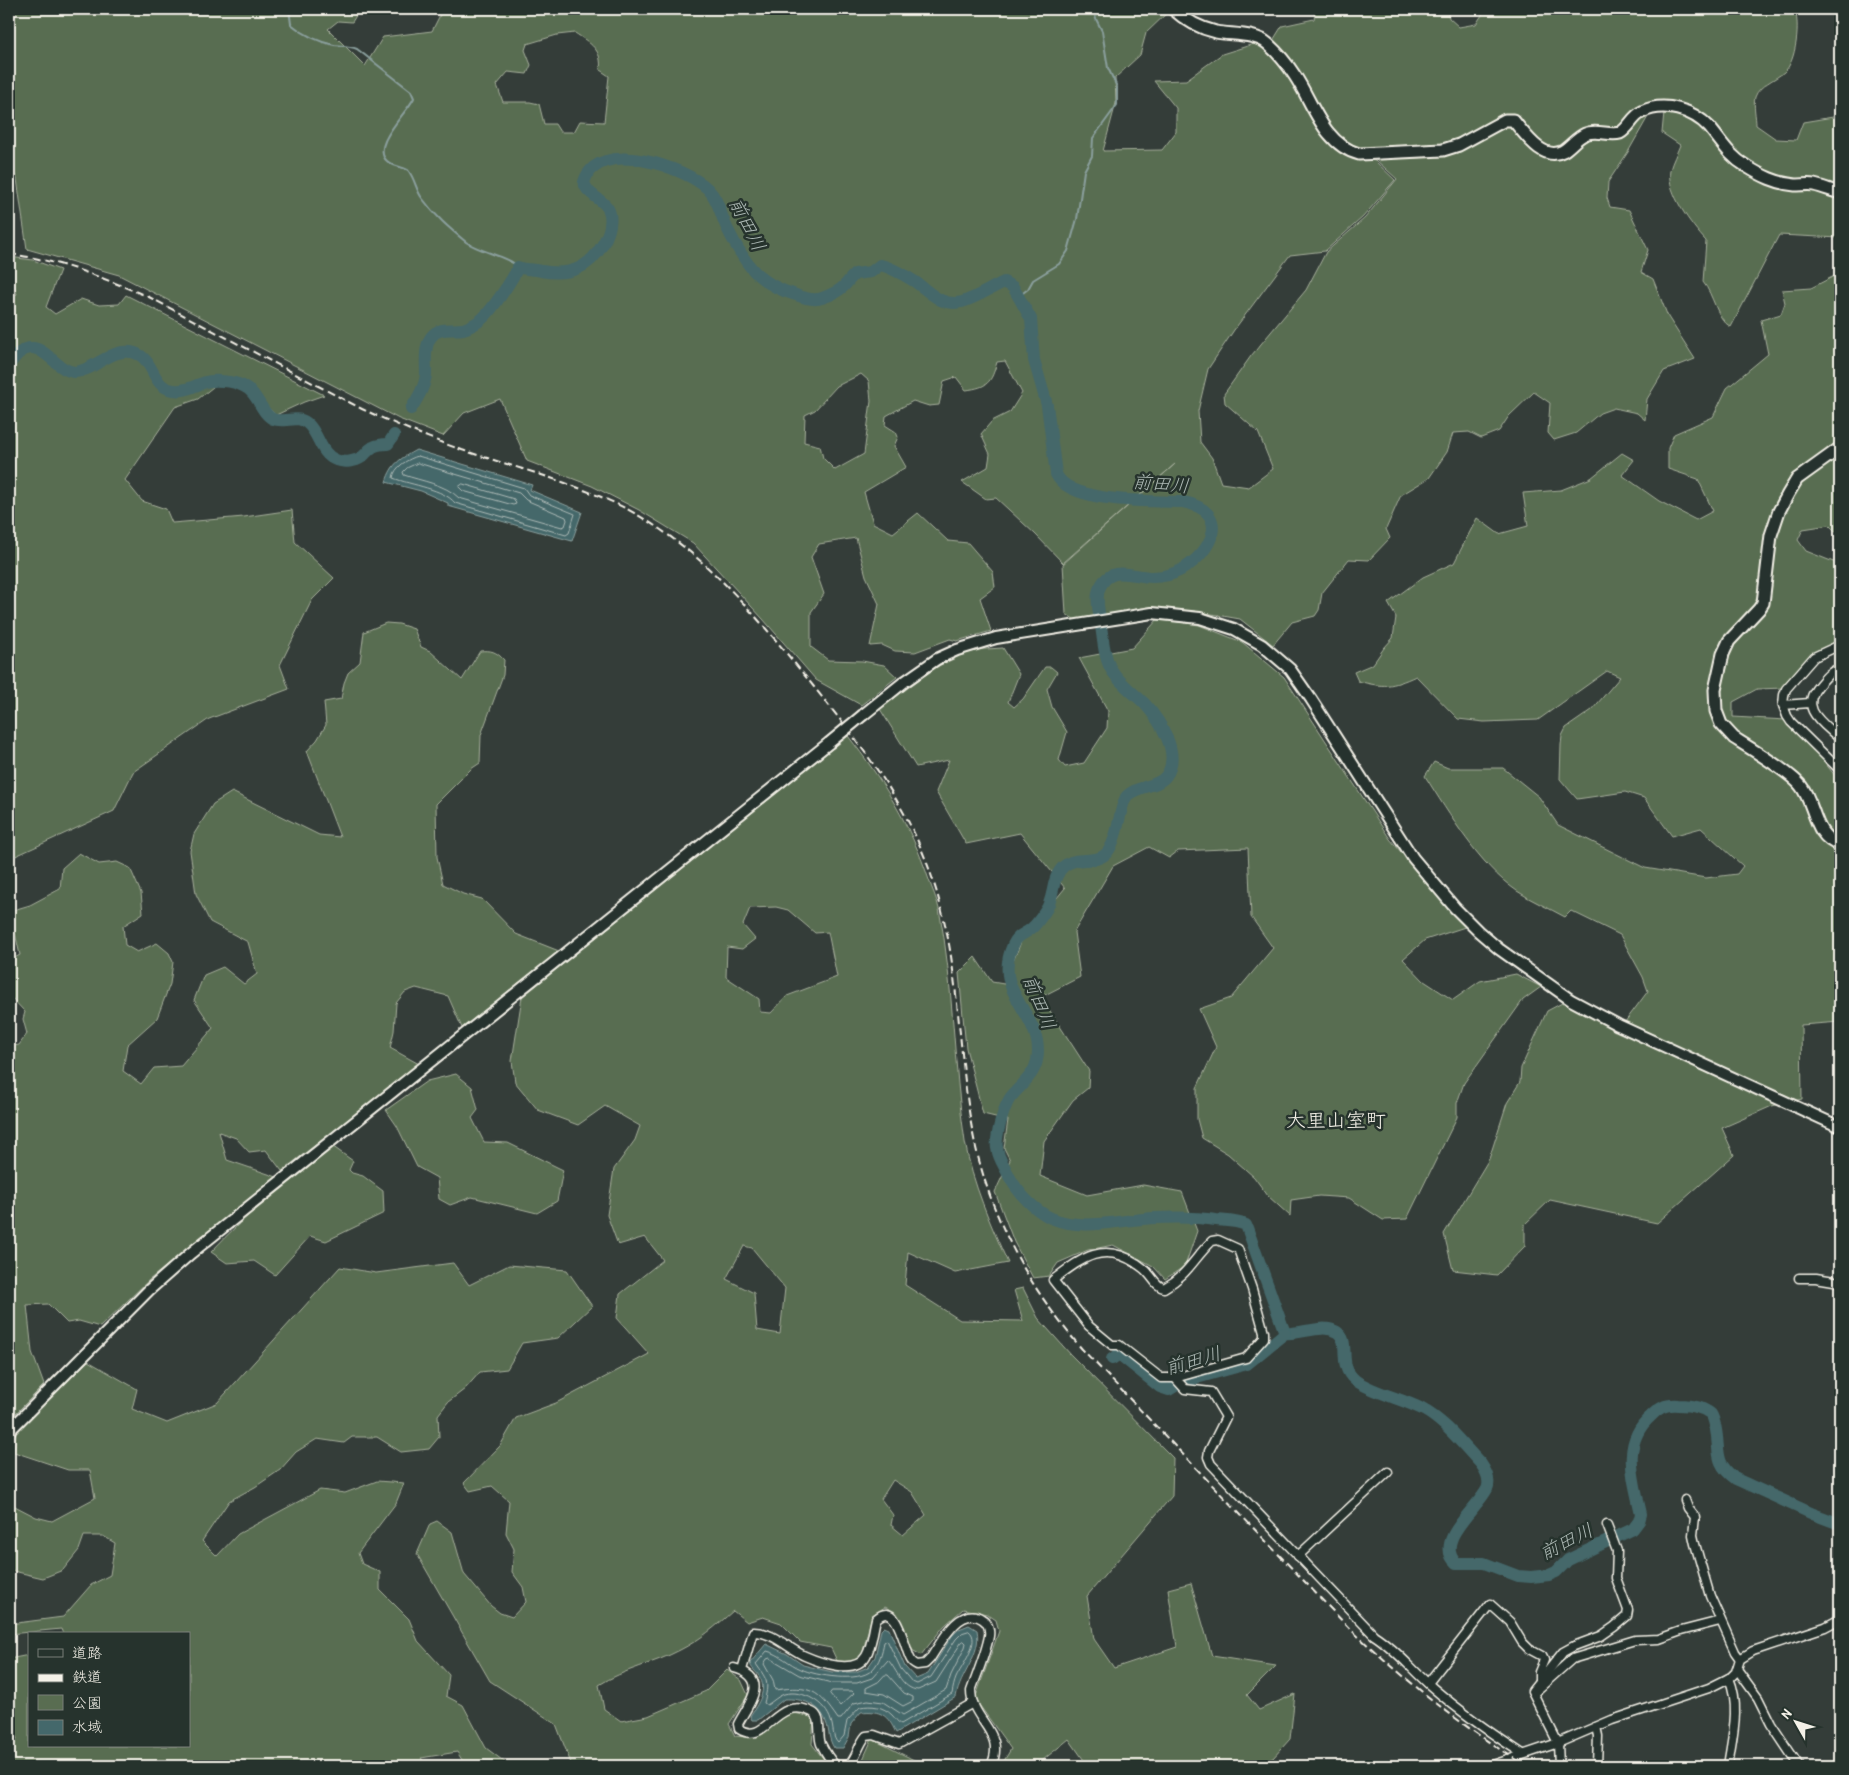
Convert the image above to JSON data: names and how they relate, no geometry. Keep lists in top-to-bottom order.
{
  "districts": ["大里山室町"],
  "water": ["前田川"],
  "legend": [
    "道路",
    "鉄道",
    "公園",
    "水域"
  ],
  "north": "top left"
}
